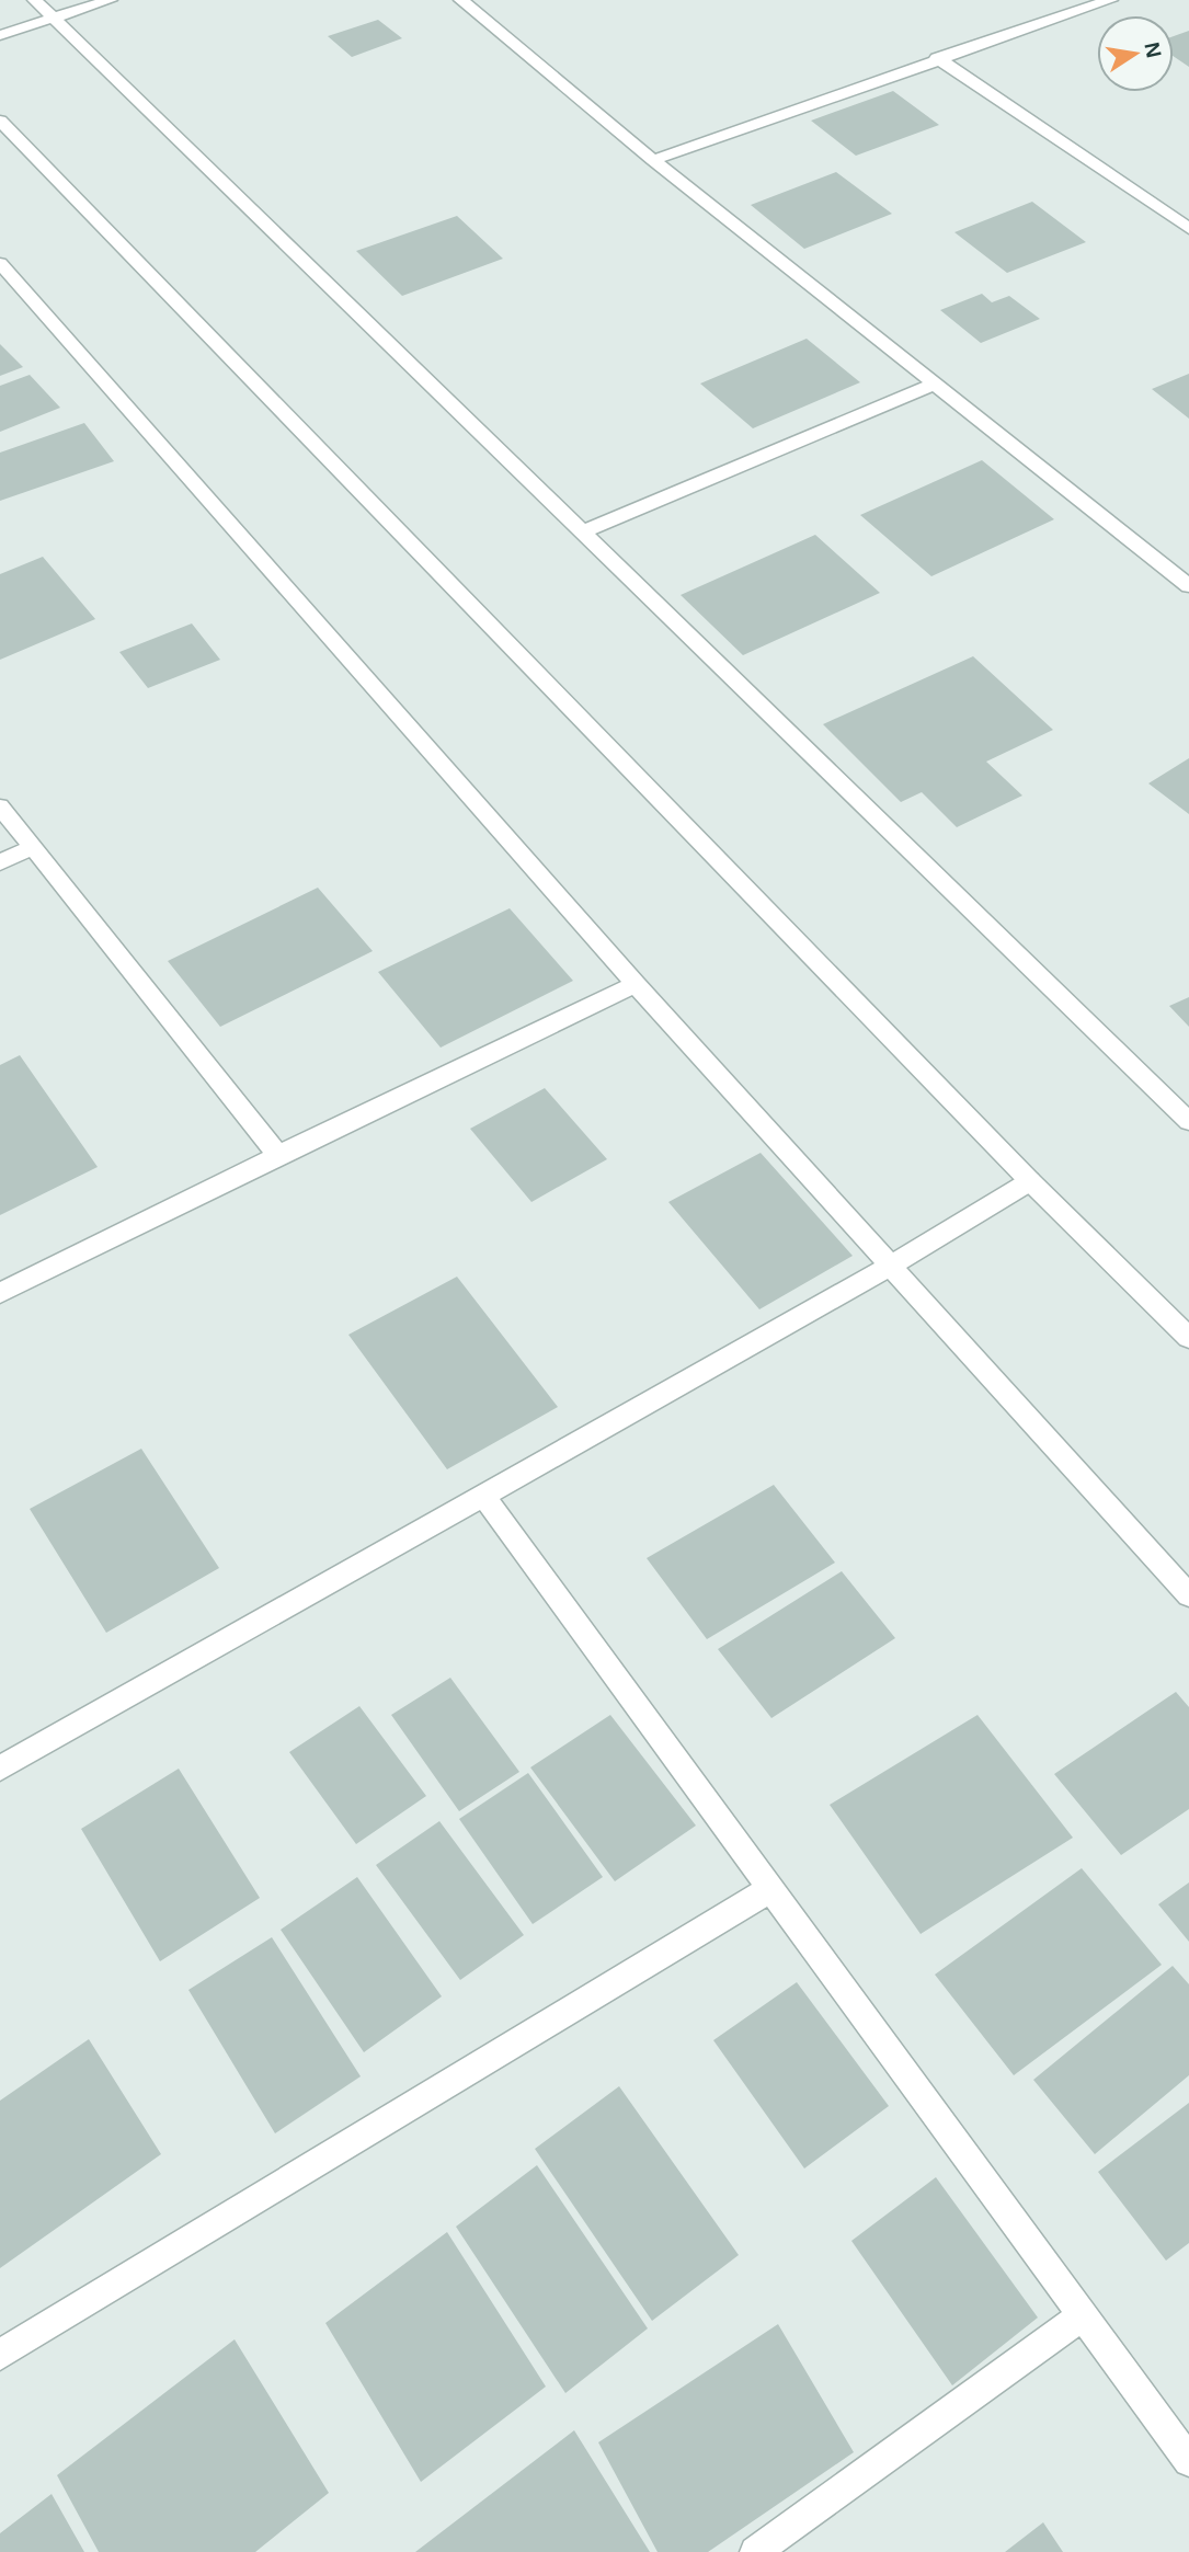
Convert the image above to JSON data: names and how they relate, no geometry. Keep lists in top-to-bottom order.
{
  "north": "right"
}
